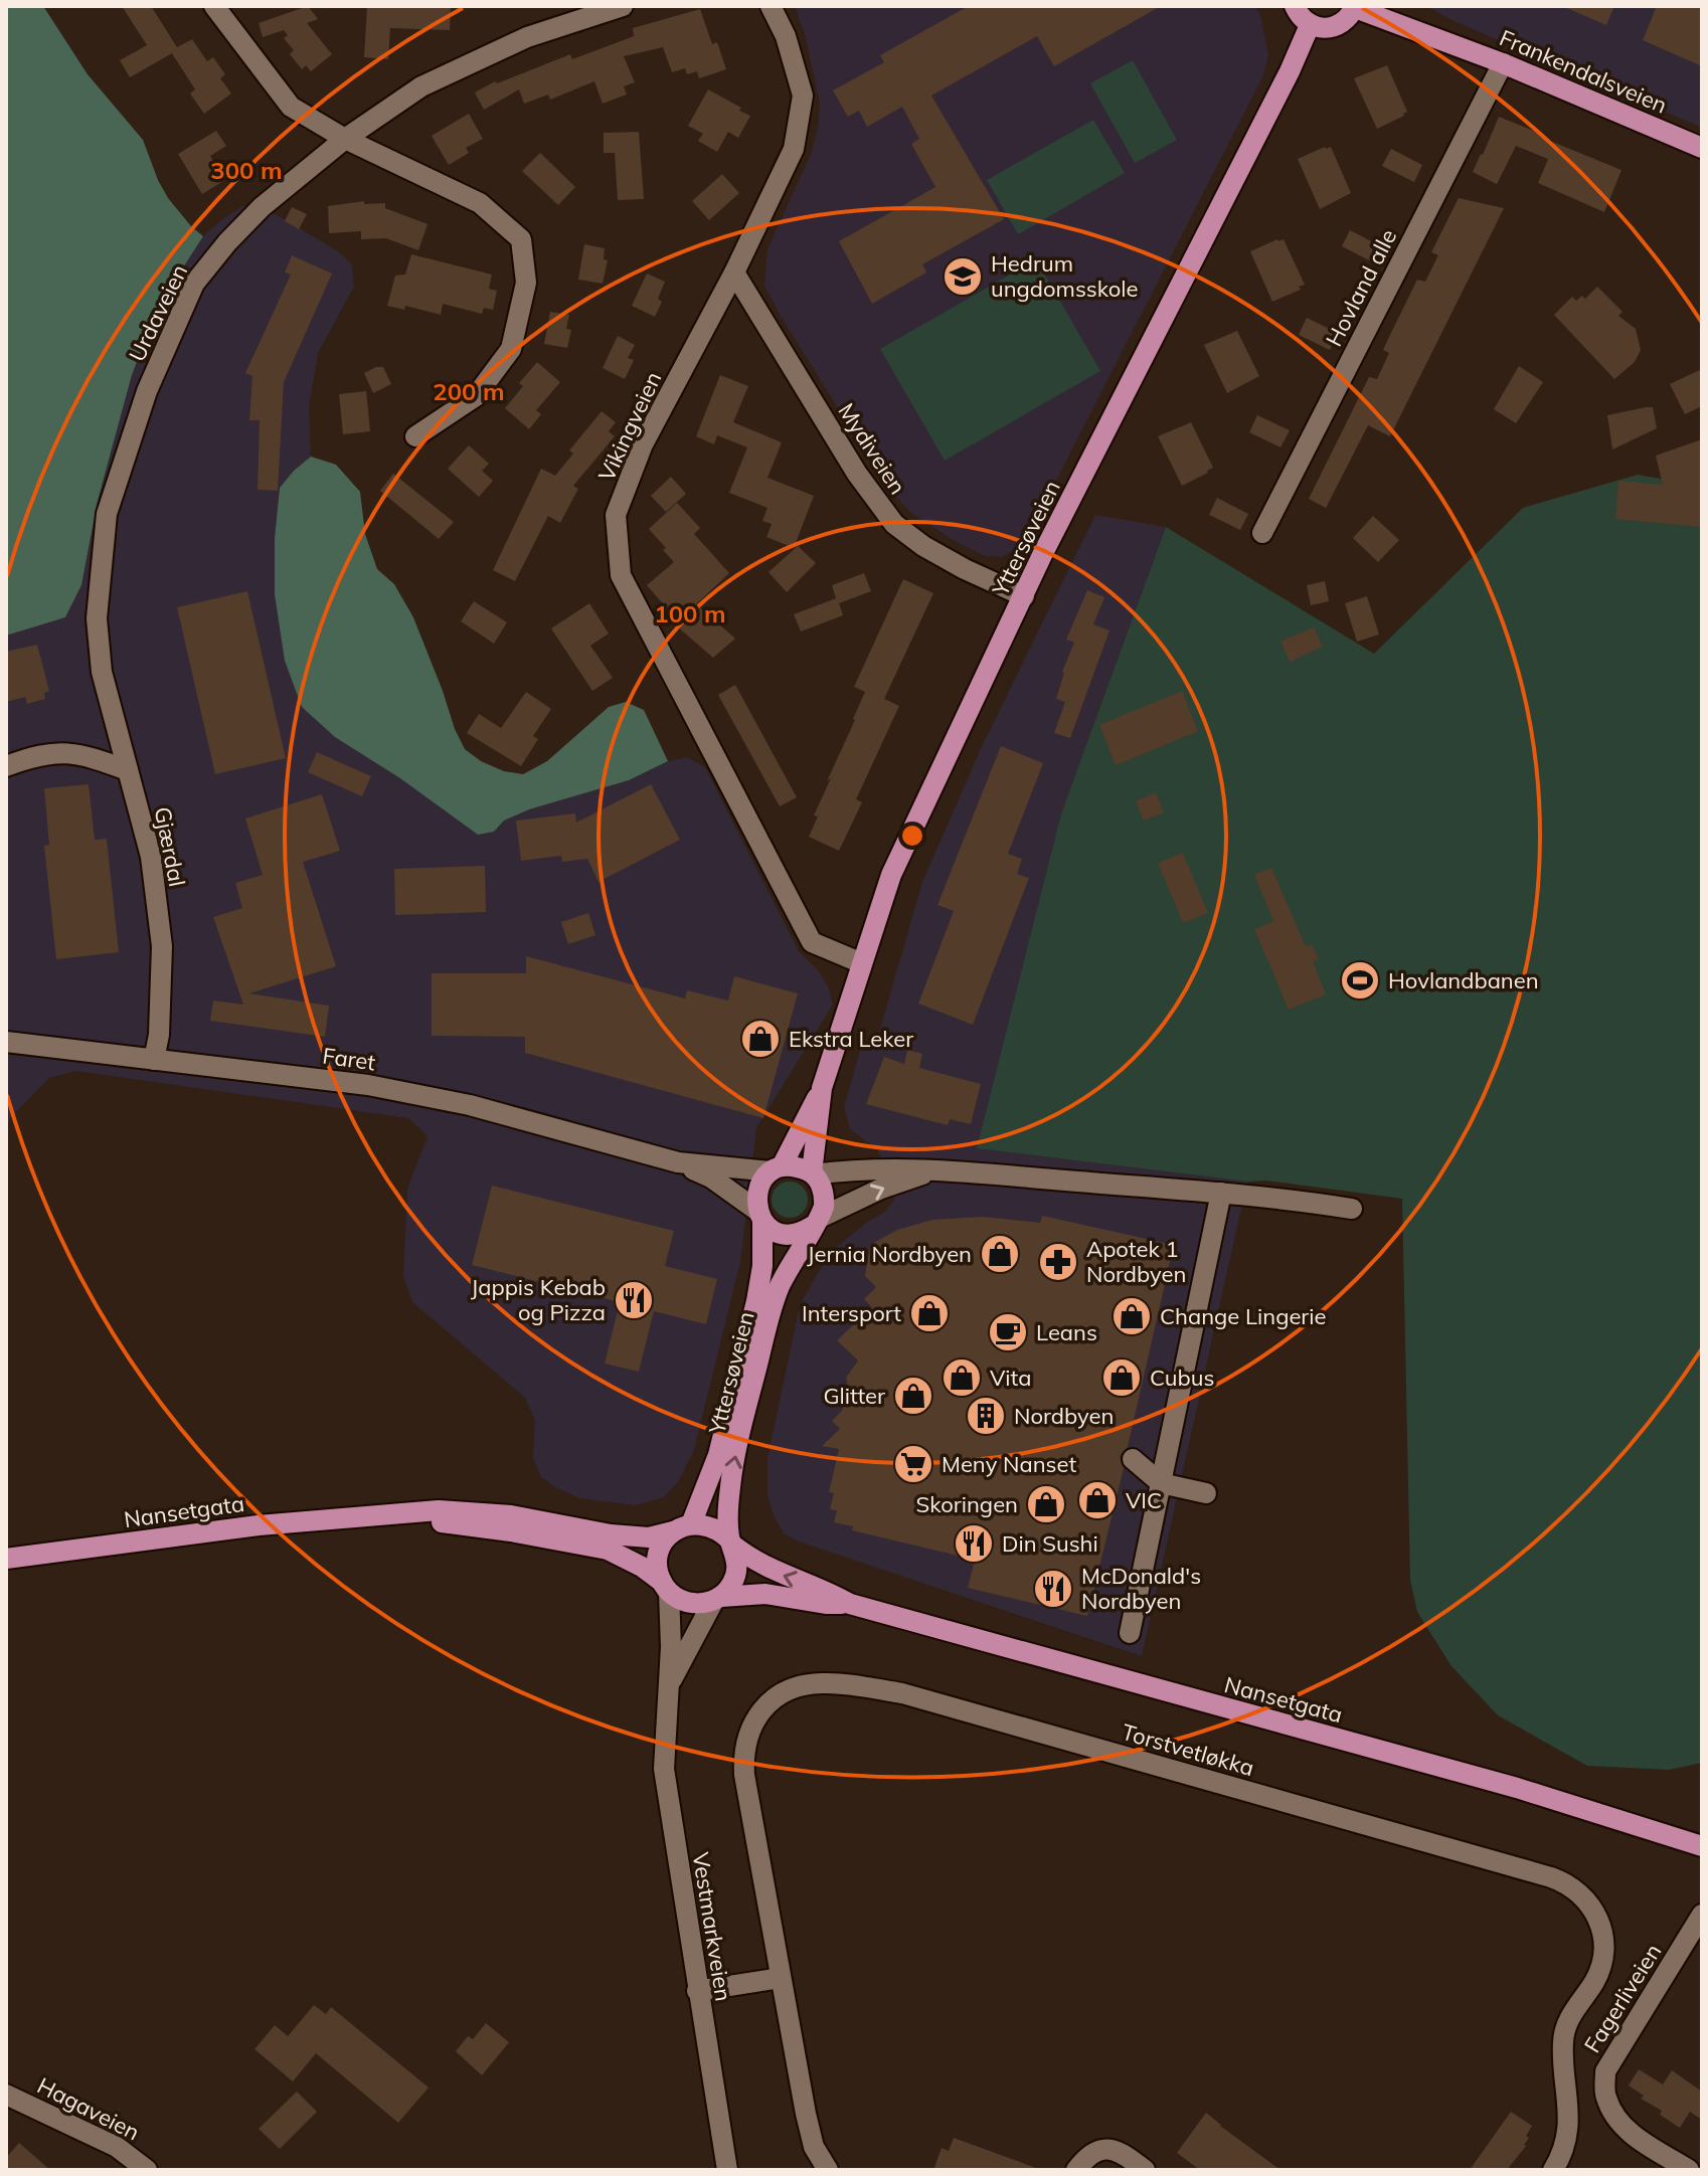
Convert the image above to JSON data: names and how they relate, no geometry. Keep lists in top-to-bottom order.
{
  "streets": {
    "main road": ["Frankendalsveien", "Yttersøveien", "Nansetgata"],
    "street": [
      "Hovland alle",
      "Urdaveien",
      "Vikingveien",
      "Mydiveien",
      "Gjærdal",
      "Faret",
      "Torstvetløkka",
      "Vestmarkveien",
      "Fagerliveien",
      "Hagaveien"
    ]
  },
  "crossings": [
    ["Frankendalsveien", "Hovland alle"],
    ["Urdaveien", "Gjærdal"],
    ["Vikingveien", "Mydiveien"],
    ["Vikingveien", "Yttersøveien"],
    ["Mydiveien", "Yttersøveien"],
    ["Yttersøveien", "Faret"],
    ["Yttersøveien", "Nansetgata"],
    ["Yttersøveien", "Vestmarkveien"],
    ["Gjærdal", "Faret"],
    ["Nansetgata", "Vestmarkveien"]
  ],
  "places": {
    "school or university": ["Hedrum ungdomsskole"],
    "sports": ["Hovlandbanen"],
    "shop": [
      "Ekstra Leker",
      "Jernia Nordbyen",
      "Intersport",
      "Change Lingerie",
      "Vita",
      "Cubus",
      "Glitter",
      "VIC",
      "Skoringen"
    ],
    "pharmacy": ["Apotek 1 Nordbyen"],
    "restaurant": ["Jappis Kebab og Pizza", "Din Sushi", "McDonald's Nordbyen"],
    "cafe": ["Leans"],
    "building": ["Nordbyen"],
    "supermarket": ["Meny Nanset"]
  },
  "rings": ["300 m", "200 m", "100 m"]
}
